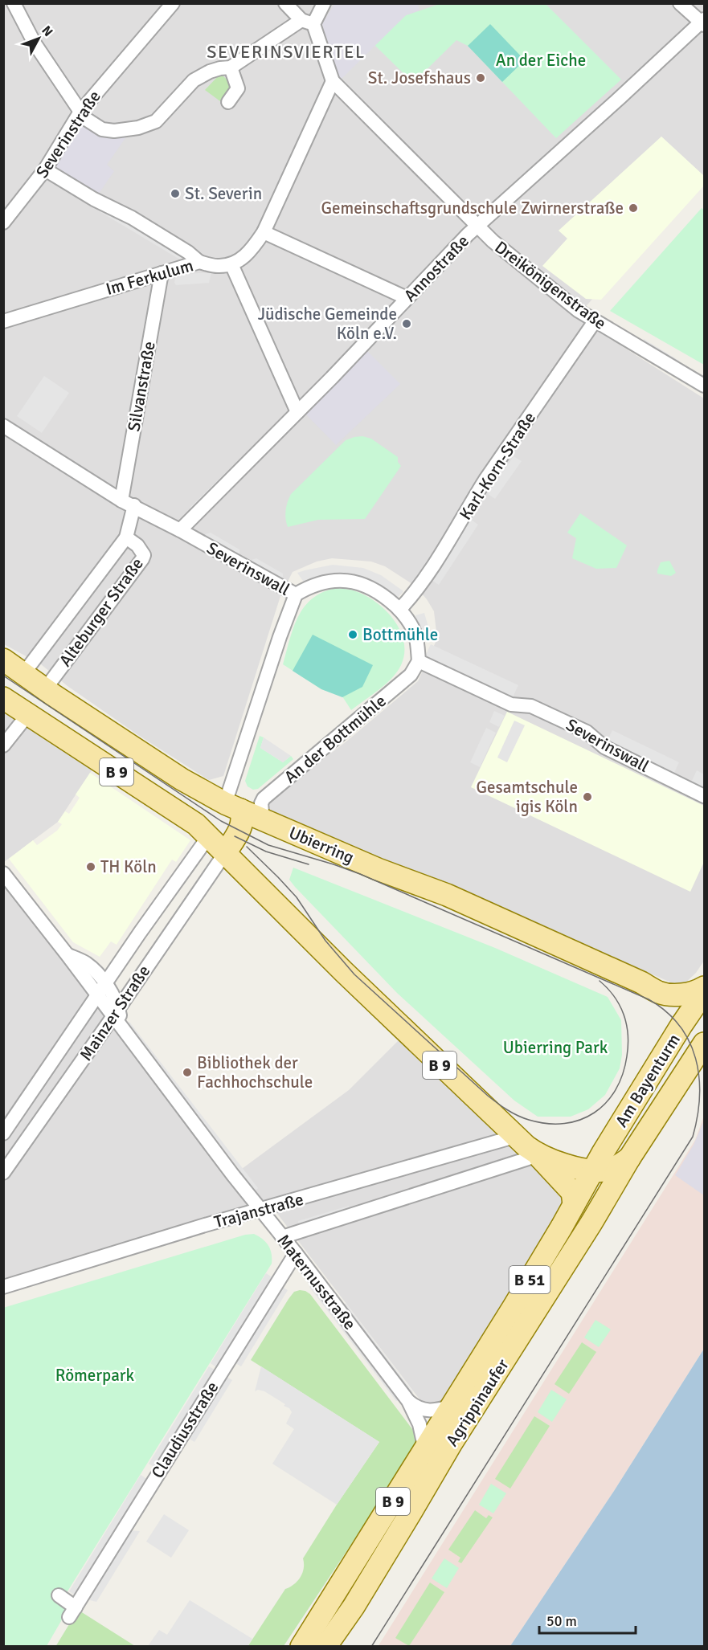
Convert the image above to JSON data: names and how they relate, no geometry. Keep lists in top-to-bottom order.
{
  "streets": {
    "main road": [
      "B 9",
      "Ubierring",
      "Am Bayenturm",
      "B 51",
      "Agrippinaufer"
    ],
    "street": [
      "Severinstraße",
      "Annostraße",
      "Im Ferkulum",
      "Dreikönigenstraße",
      "Silvanstraße",
      "Karl-Korn-Straße",
      "Severinswall",
      "Alteburger Straße",
      "An der Bottmühle",
      "Mainzer Straße",
      "Trajanstraße",
      "Maternusstraße",
      "Claudiusstraße"
    ]
  },
  "crossings": [
    ["Annostraße", "Dreikönigenstraße"],
    ["Annostraße", "Severinswall"],
    ["Im Ferkulum", "Silvanstraße"],
    ["Dreikönigenstraße", "Karl-Korn-Straße"],
    ["Silvanstraße", "Severinswall"],
    ["Silvanstraße", "Alteburger Straße"],
    ["Karl-Korn-Straße", "Severinswall"],
    ["Severinswall", "Alteburger Straße"],
    ["Severinswall", "An der Bottmühle"],
    ["Alteburger Straße", "Ubierring"],
    ["An der Bottmühle", "Ubierring"],
    ["B 9", "Mainzer Straße"],
    ["B 9", "Am Bayenturm"],
    ["B 9", "Trajanstraße"],
    ["B 9", "Agrippinaufer"],
    ["Ubierring", "Am Bayenturm"],
    ["Mainzer Straße", "Maternusstraße"],
    ["Am Bayenturm", "Agrippinaufer"],
    ["Trajanstraße", "Maternusstraße"],
    ["Maternusstraße", "Agrippinaufer"],
    ["Maternusstraße", "Claudiusstraße"]
  ],
  "districts": ["SEVERINSVIERTEL"],
  "parks": ["An der Eiche", "Ubierring Park", "Römerpark"],
  "places": [
    "St. Josefshaus",
    "St. Severin",
    "Gemeinschaftsgrundschule Zwirnerstraße",
    "Jüdische Gemeinde Köln e.V.",
    "Bottmühle",
    "Gesamtschule igis Köln",
    "TH Köln",
    "Bibliothek der Fachhochschule"
  ],
  "scale_bar": "50 m",
  "north": "top right"
}
